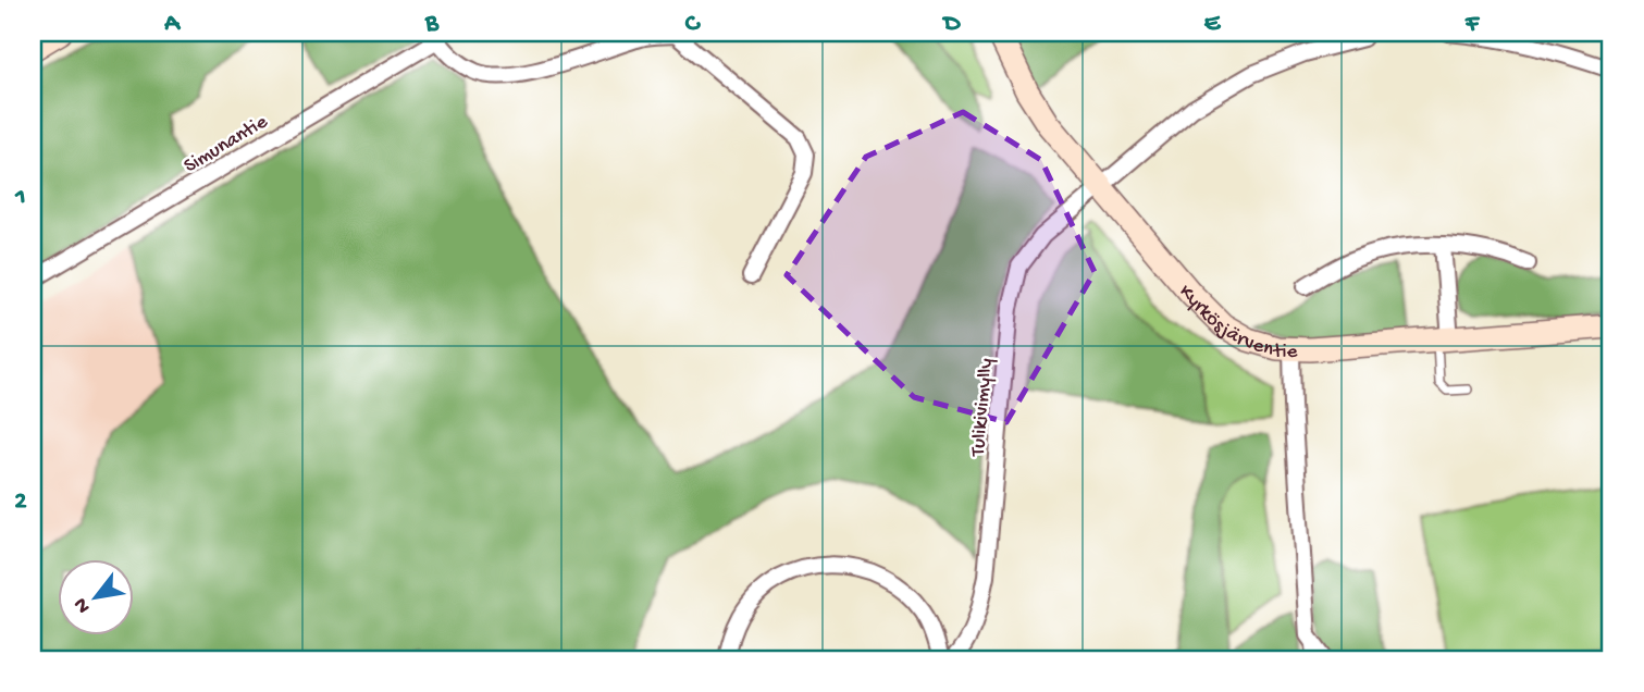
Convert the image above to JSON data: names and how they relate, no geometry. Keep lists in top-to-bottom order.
{
  "streets": {
    "street": ["Simunantie", "Kyrkösjärventie", "Tulikivimylly"]
  },
  "crossings": [
    ["Kyrkösjärventie", "Tulikivimylly"]
  ],
  "north": "bottom left",
  "grid": {
    "columns": [
      "A",
      "B",
      "C",
      "D",
      "E",
      "F"
    ],
    "rows": ["1", "2"]
  }
}
